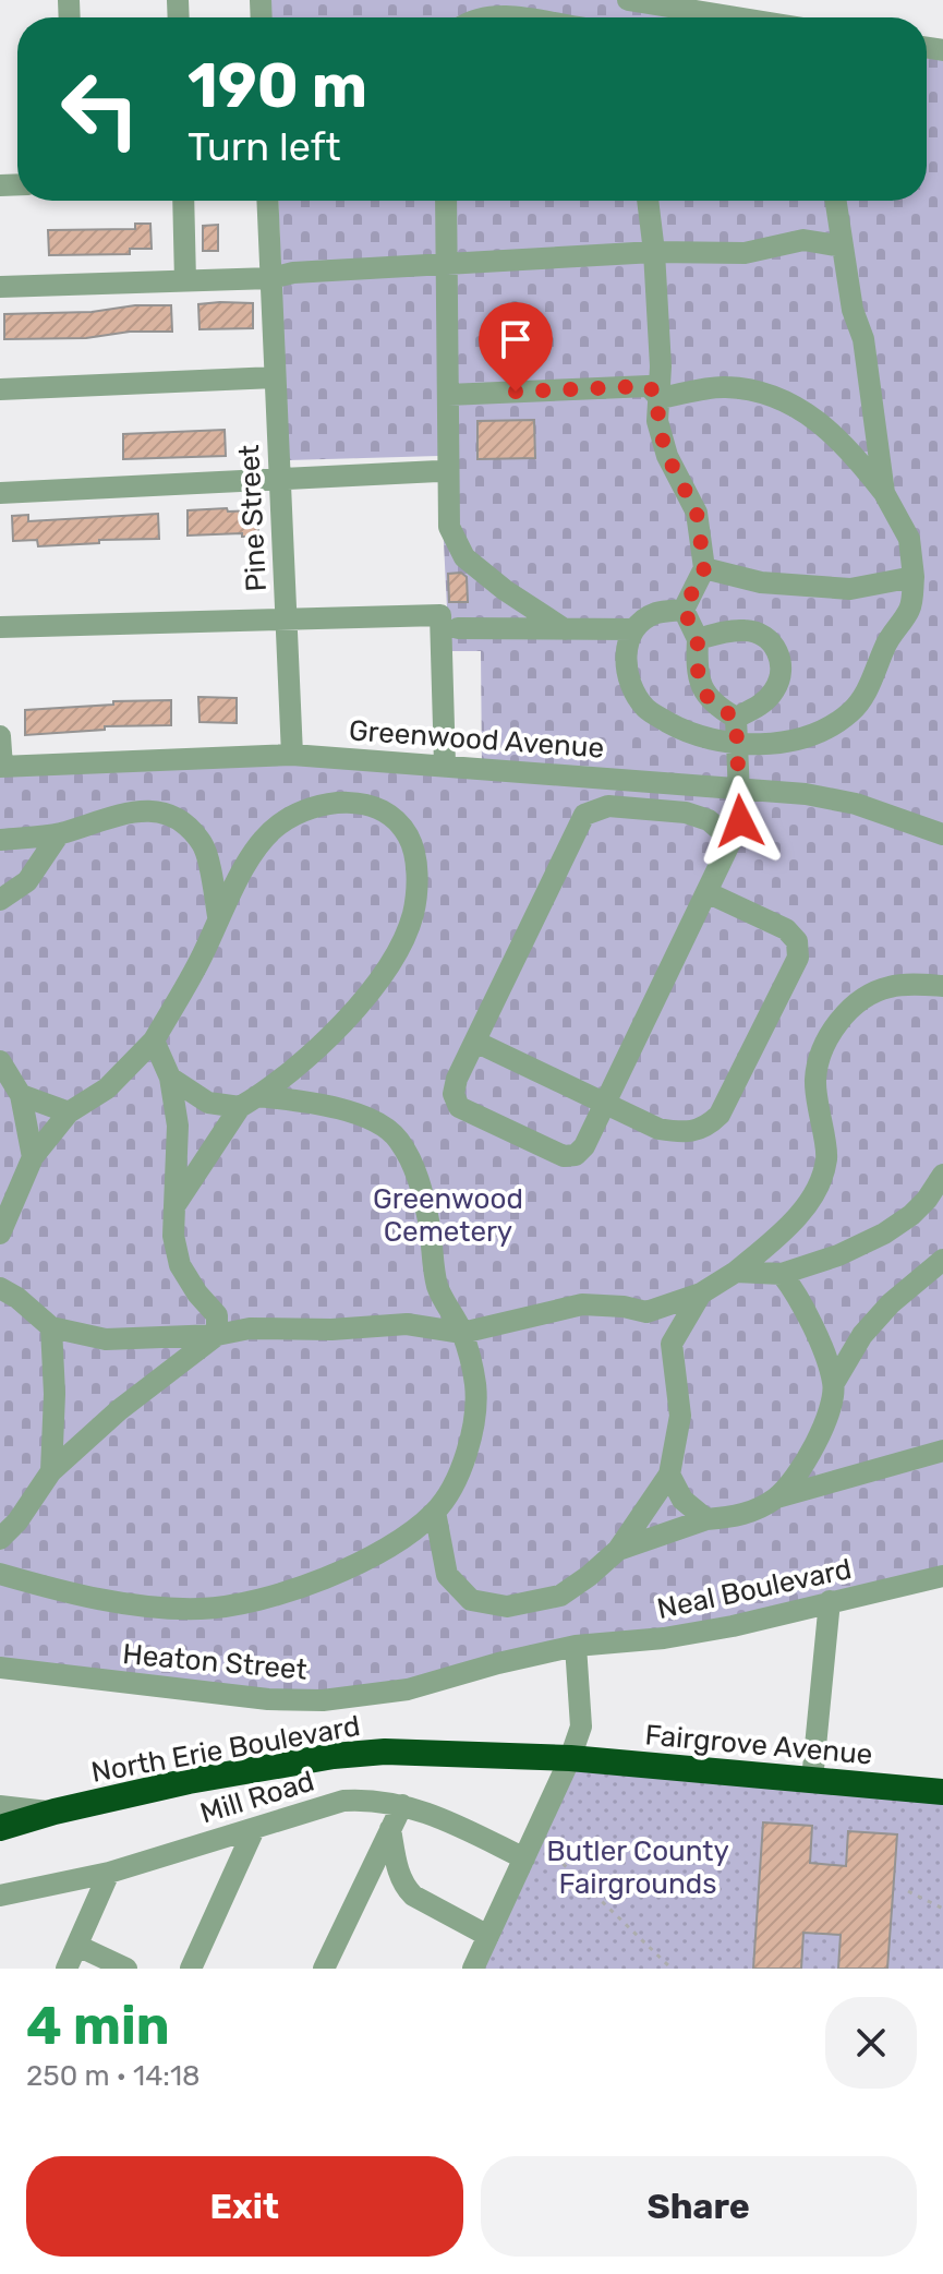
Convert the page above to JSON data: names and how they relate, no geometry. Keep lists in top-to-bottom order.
{
  "streets": {
    "highway": ["Fairgrove Avenue", "North Erie Boulevard"],
    "street": [
      "Pine Street",
      "Greenwood Avenue",
      "Neal Boulevard",
      "Heaton Street",
      "Mill Road"
    ]
  },
  "crossings": [
    ["Pine Street", "Greenwood Avenue"],
    ["Neal Boulevard", "Heaton Street"],
    ["Fairgrove Avenue", "North Erie Boulevard"]
  ],
  "parks": ["Greenwood Cemetery", "Butler County Fairgrounds"],
  "page": {
    "turn": ["190 m", "Turn left"],
    "heading": ["4 min", "250 m · 14:18"],
    "buttons": ["Exit", "Share"]
  }
}
